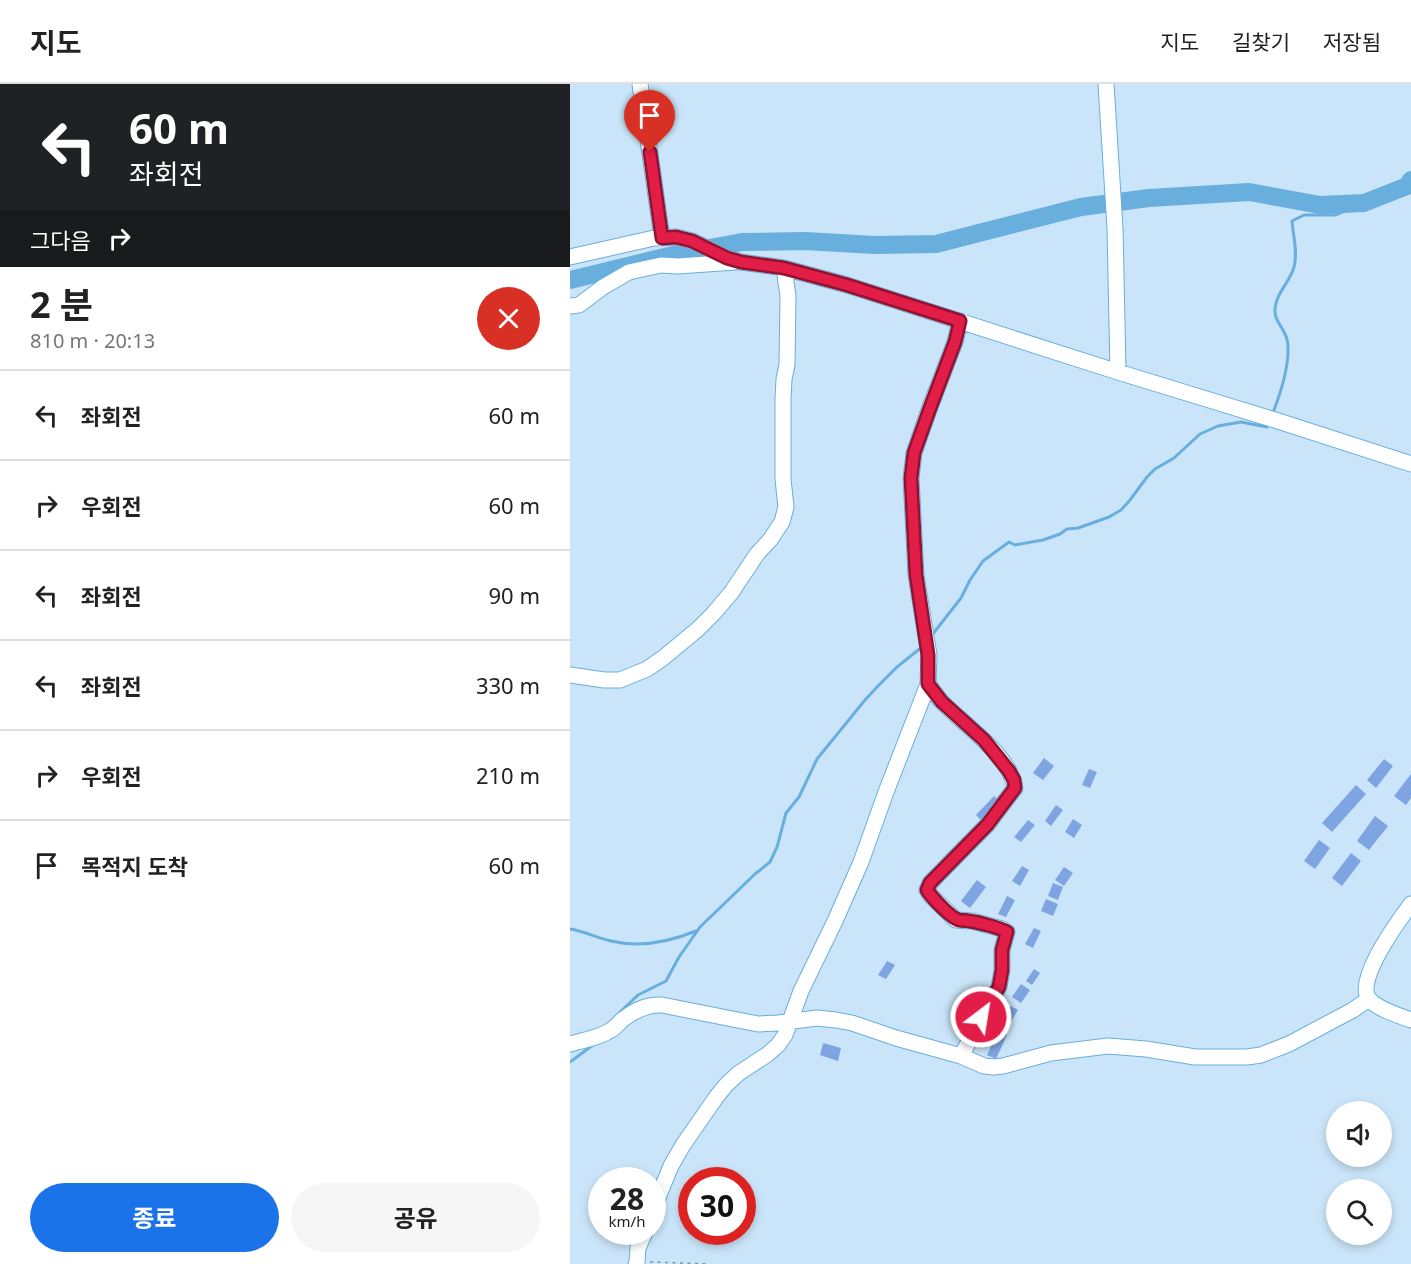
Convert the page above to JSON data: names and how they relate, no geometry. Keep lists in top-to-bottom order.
{
  "page": {
    "header": "지도",
    "nav": ["지도", "길찾기", "저장됨"],
    "turn": ["60 m", "좌회전"],
    "then": "그다음",
    "heading": ["2 분", "810 m · 20:13"],
    "list": [
      {
        "name": "좌회전",
        "value": "60 m"
      },
      {
        "name": "우회전",
        "value": "60 m"
      },
      {
        "name": "좌회전",
        "value": "90 m"
      },
      {
        "name": "좌회전",
        "value": "330 m"
      },
      {
        "name": "우회전",
        "value": "210 m"
      },
      {
        "name": "목적지 도착",
        "value": "60 m"
      }
    ],
    "speed": "28 km/h",
    "limit": "30",
    "buttons": ["종료", "공유"]
  }
}
